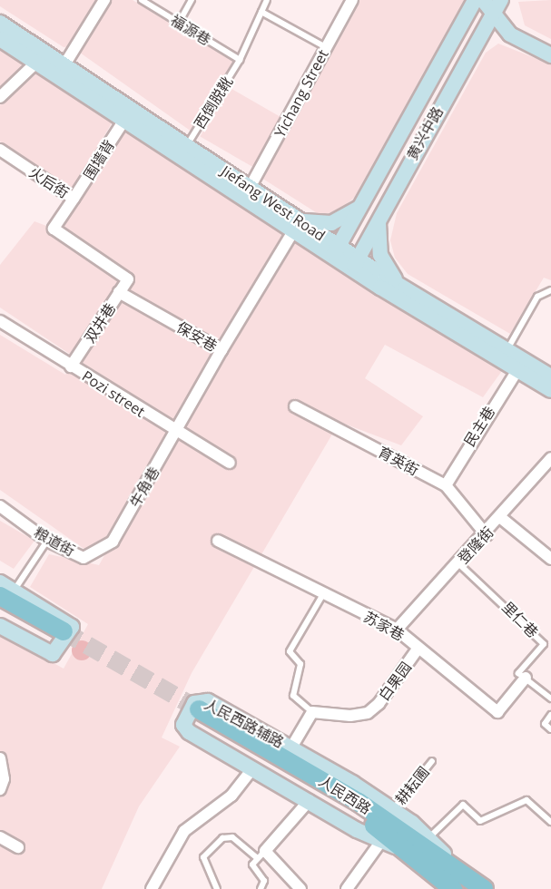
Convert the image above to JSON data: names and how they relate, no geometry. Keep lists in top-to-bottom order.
{
  "streets": {
    "main road": [
      "黄兴中路",
      "Jiefang West Road",
      "人民西路辅路",
      "人民西路"
    ],
    "street": [
      "Yichang Street",
      "围墙背",
      "火后街",
      "双井巷",
      "保安巷",
      "Pozi street",
      "民主巷",
      "育英街",
      "牛角巷",
      "粮道街",
      "登隆街",
      "苏家巷",
      "白果园"
    ],
    "lane": [
      "福源巷",
      "西倒脱靴",
      "里仁巷",
      "耕耘圃"
    ]
  },
  "crossings": [
    ["福源巷", "西倒脱靴"],
    ["Yichang Street", "Jiefang West Road"],
    ["西倒脱靴", "Jiefang West Road"],
    ["黄兴中路", "Jiefang West Road"],
    ["围墙背", "火后街"],
    ["围墙背", "Jiefang West Road"],
    ["火后街", "双井巷"],
    ["Jiefang West Road", "民主巷"],
    ["双井巷", "保安巷"],
    ["双井巷", "Pozi street"],
    ["保安巷", "Pozi street"],
    ["保安巷", "牛角巷"],
    ["Pozi street", "牛角巷"],
    ["民主巷", "育英街"],
    ["育英街", "登隆街"],
    ["牛角巷", "粮道街"],
    ["登隆街", "里仁巷"],
    ["登隆街", "苏家巷"],
    ["里仁巷", "苏家巷"],
    ["苏家巷", "白果园"],
    ["人民西路辅路", "耕耘圃"],
    ["人民西路辅路", "人民西路"]
  ]
}
